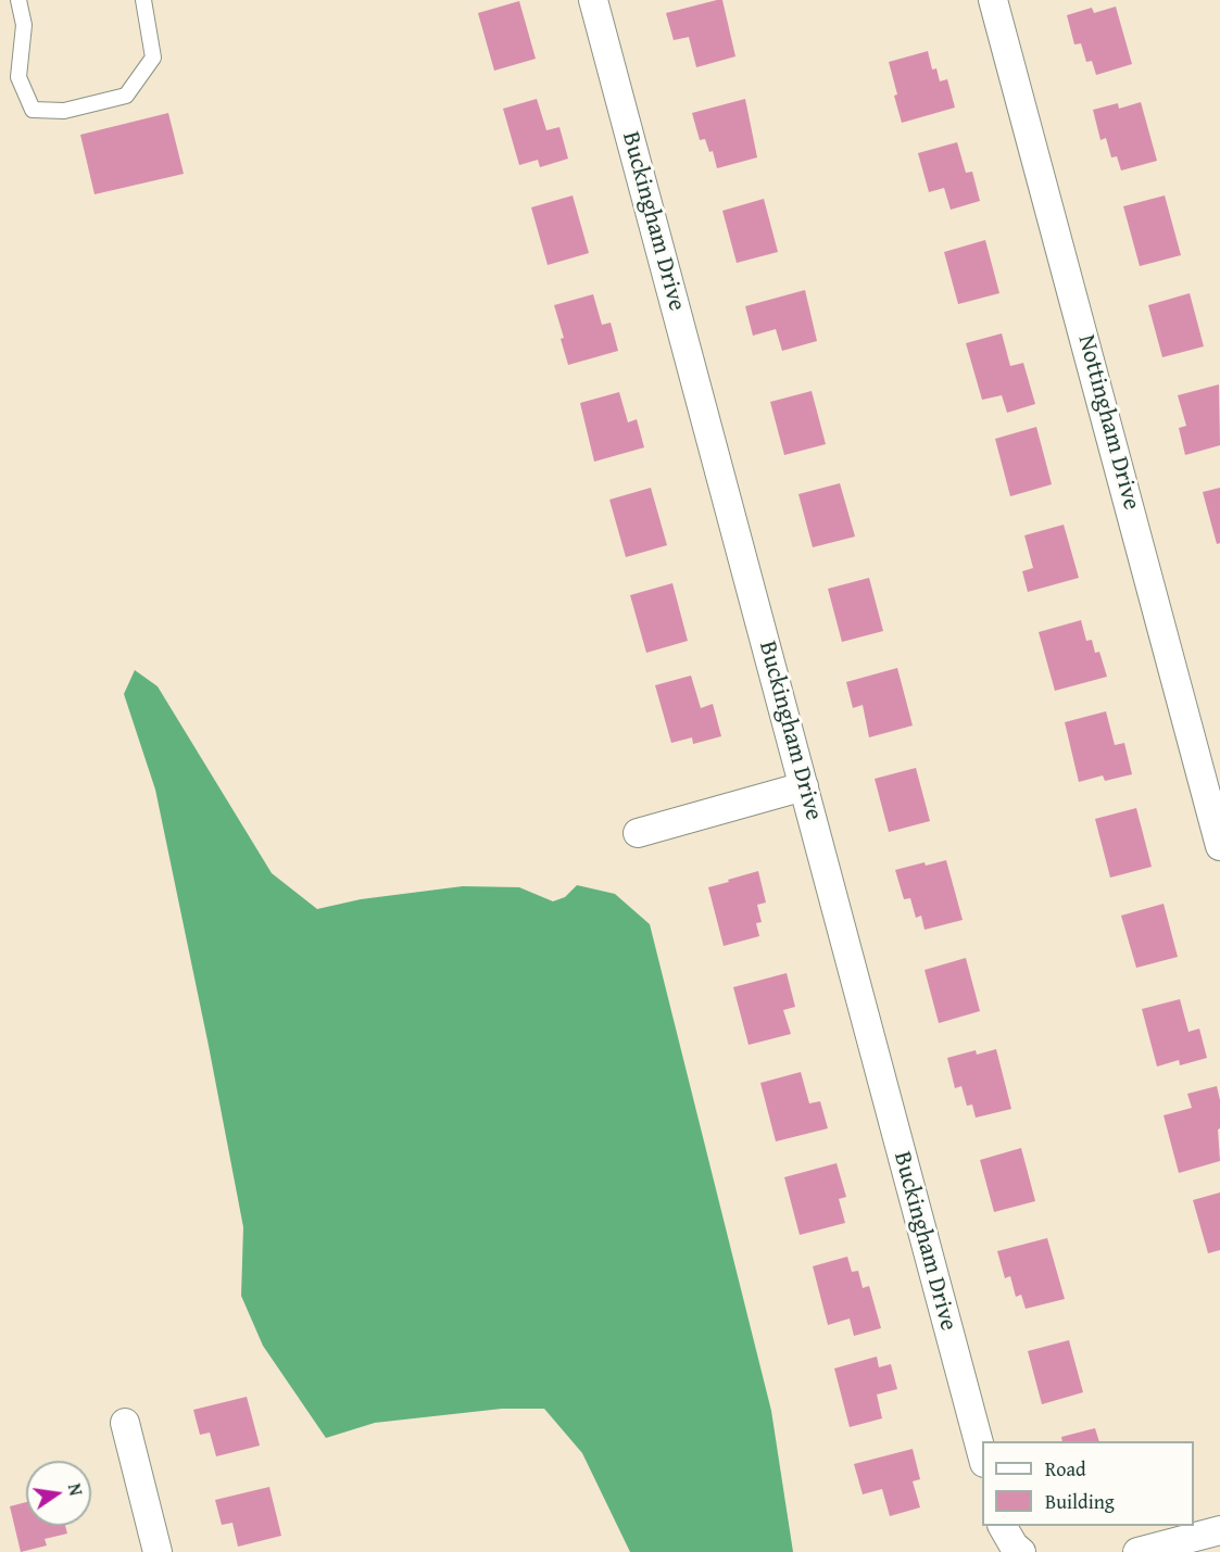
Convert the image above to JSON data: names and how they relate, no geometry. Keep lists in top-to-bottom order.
{
  "streets": {
    "street": ["Buckingham Drive", "Nottingham Drive"]
  },
  "legend": ["Road", "Building"],
  "north": "right"
}
